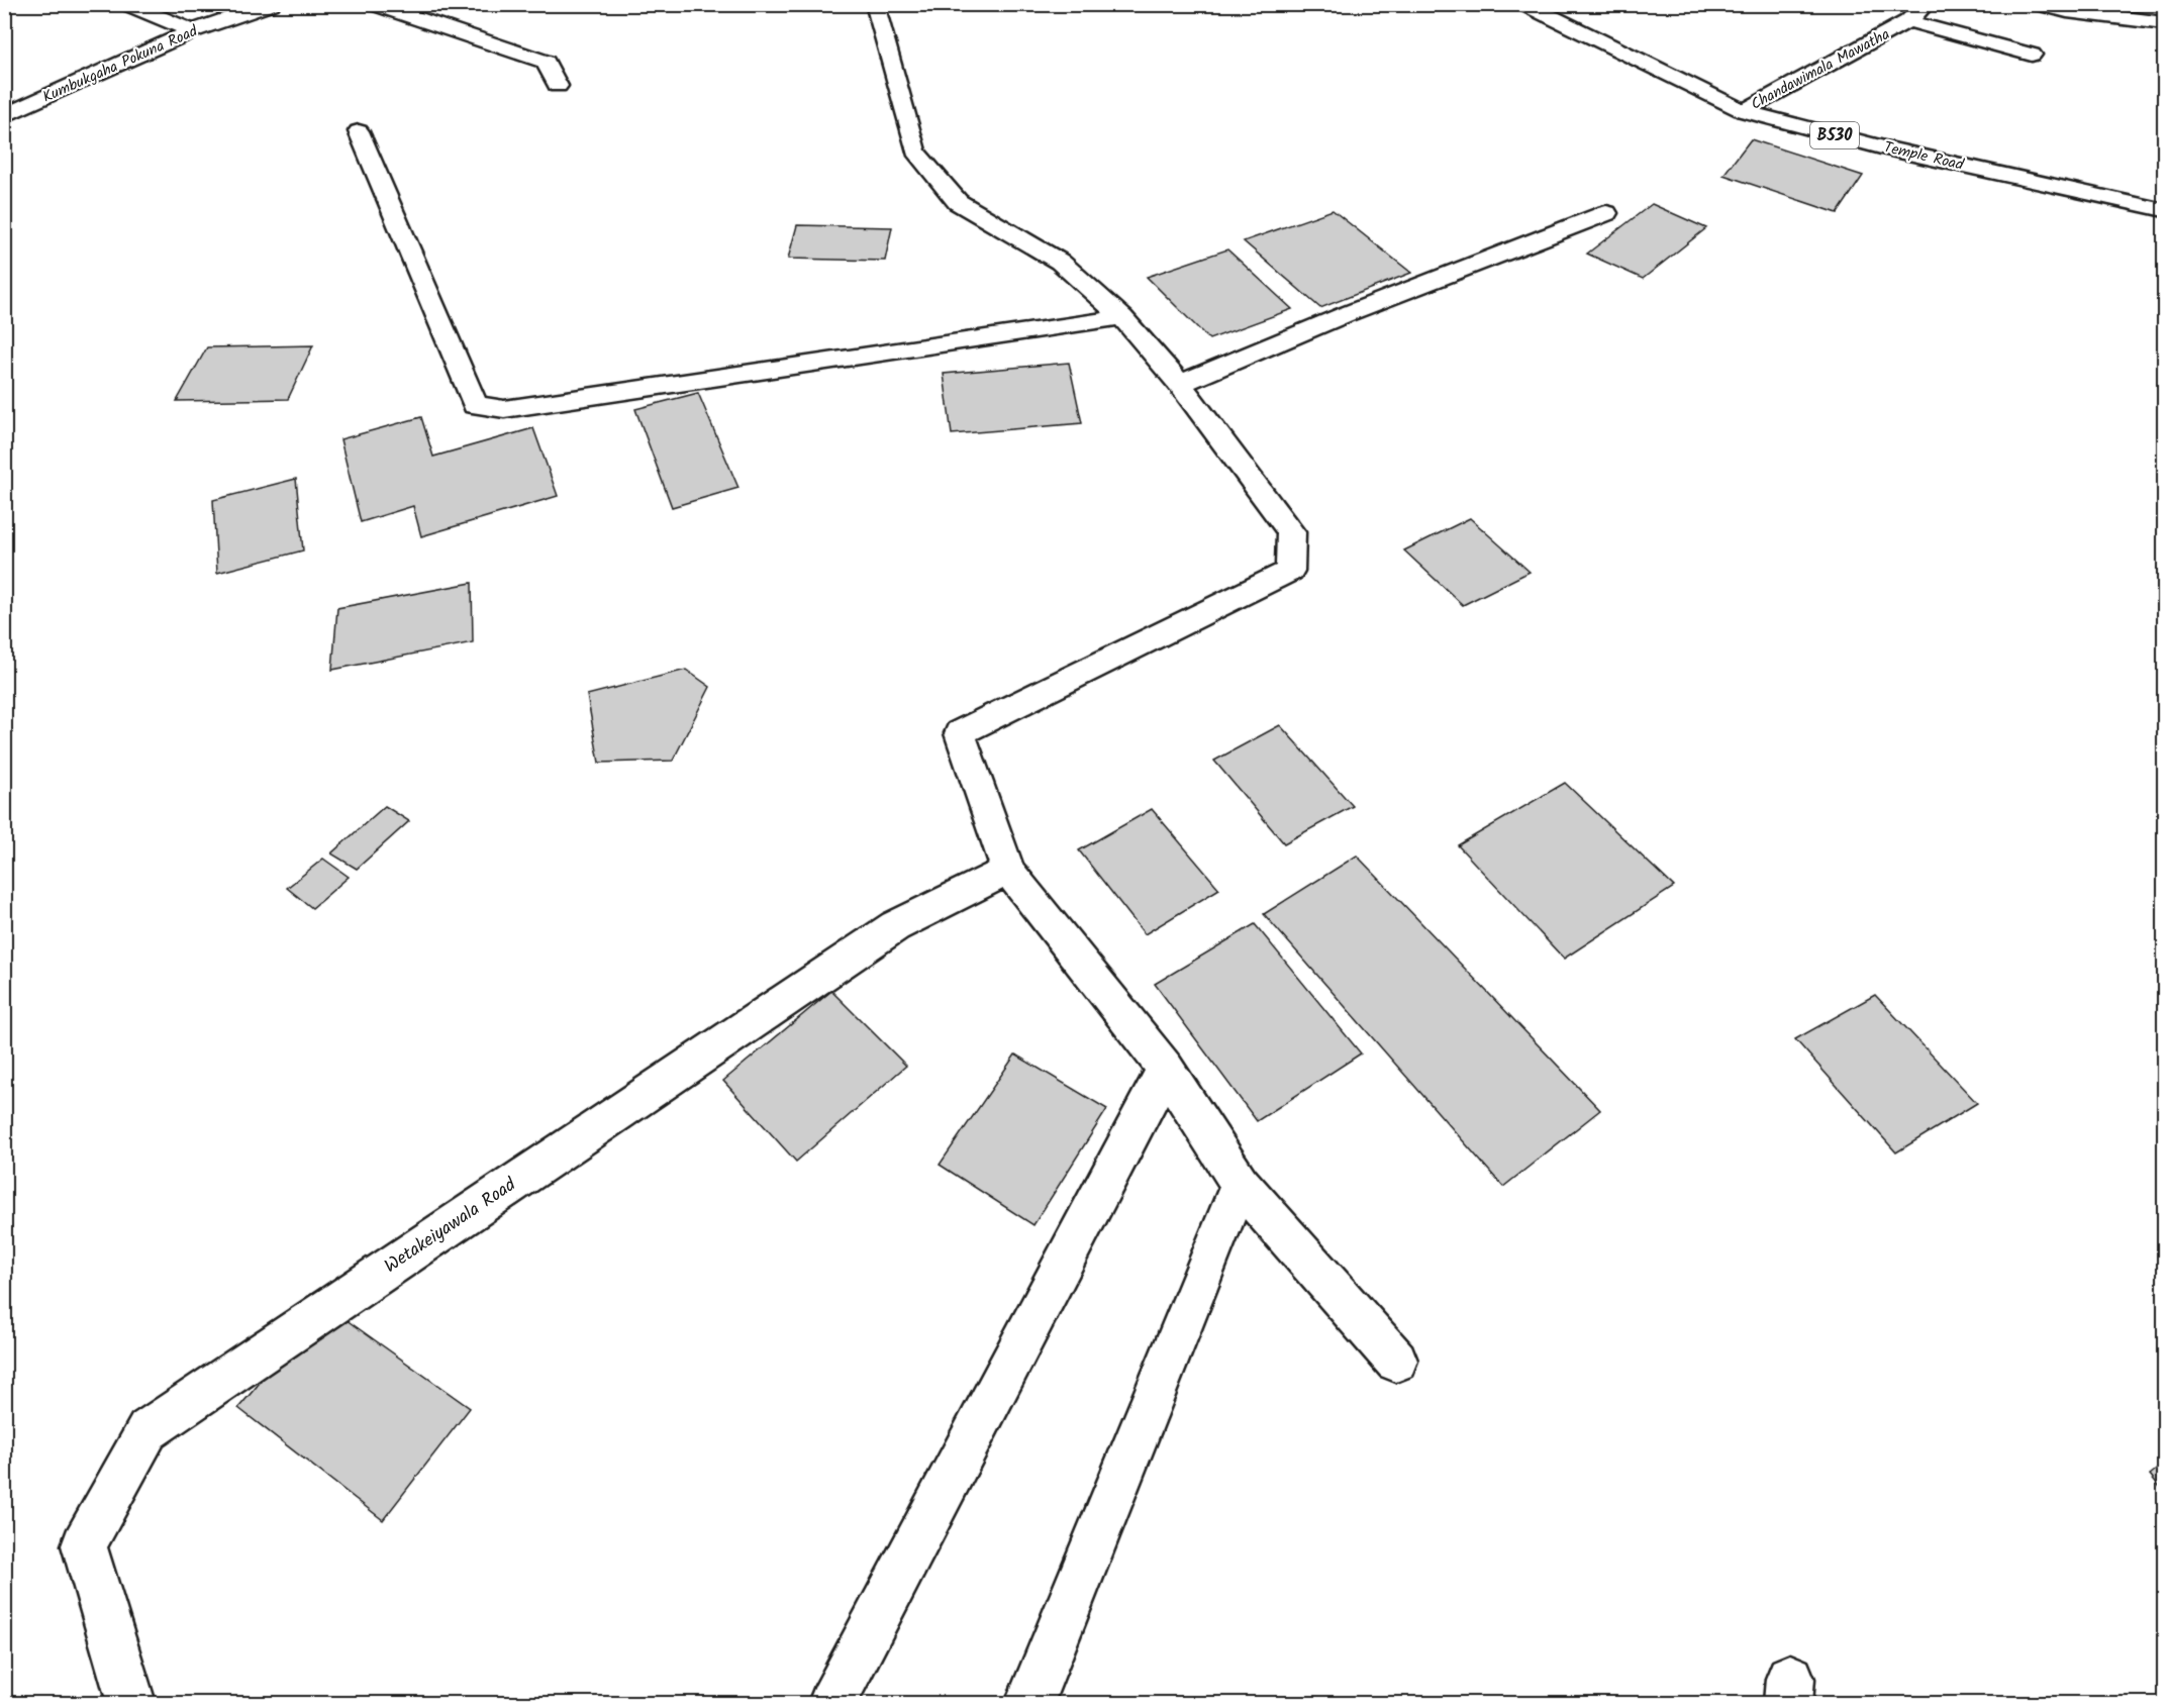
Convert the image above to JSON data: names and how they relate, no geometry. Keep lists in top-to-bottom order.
{
  "streets": {
    "street": [
      "Kumbukgaha Pokuna Road",
      "Chandawimala Mawatha",
      "B530",
      "Temple Road",
      "Wetakeiyawala Road"
    ]
  },
  "crossings": [
    ["Chandawimala Mawatha", "Temple Road"]
  ]
}
